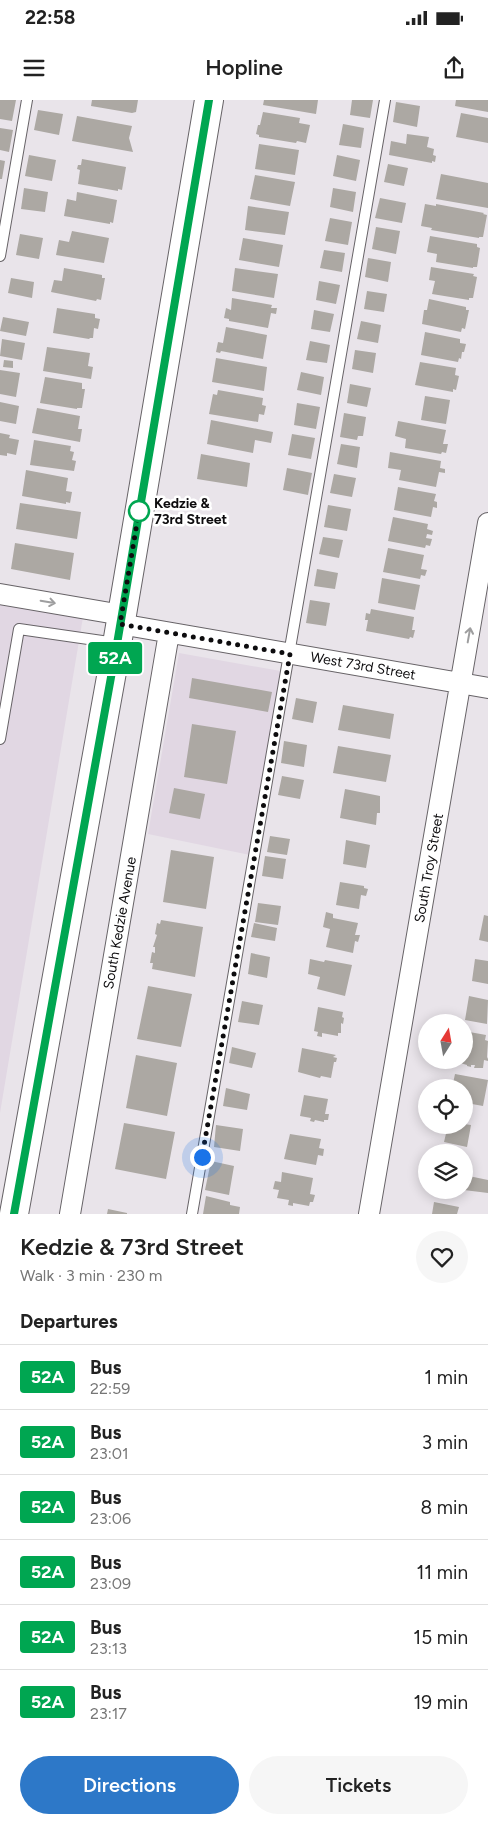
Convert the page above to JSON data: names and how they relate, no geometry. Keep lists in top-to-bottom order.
{
  "streets": {
    "street": ["West 73rd Street", "South Troy Street", "South Kedzie Avenue"]
  },
  "crossings": [
    ["West 73rd Street", "South Troy Street"],
    ["West 73rd Street", "South Kedzie Avenue"]
  ],
  "places": ["Kedzie & 73rd Street"],
  "lines": ["bus line 52A"],
  "north": "top",
  "page": {
    "status": "22:58",
    "header": "Hopline",
    "on_map": "52A",
    "heading": [
      ["Kedzie & 73rd Street", "Walk · 3 min · 230 m"],
      "Departures"
    ],
    "list": [
      {
        "mark": "52A",
        "name": "Bus",
        "note": "22:59",
        "value": "1 min"
      },
      {
        "mark": "52A",
        "name": "Bus",
        "note": "23:01",
        "value": "3 min"
      },
      {
        "mark": "52A",
        "name": "Bus",
        "note": "23:06",
        "value": "8 min"
      },
      {
        "mark": "52A",
        "name": "Bus",
        "note": "23:09",
        "value": "11 min"
      },
      {
        "mark": "52A",
        "name": "Bus",
        "note": "23:13",
        "value": "15 min"
      },
      {
        "mark": "52A",
        "name": "Bus",
        "note": "23:17",
        "value": "19 min"
      }
    ],
    "buttons": ["Directions", "Tickets"]
  }
}
